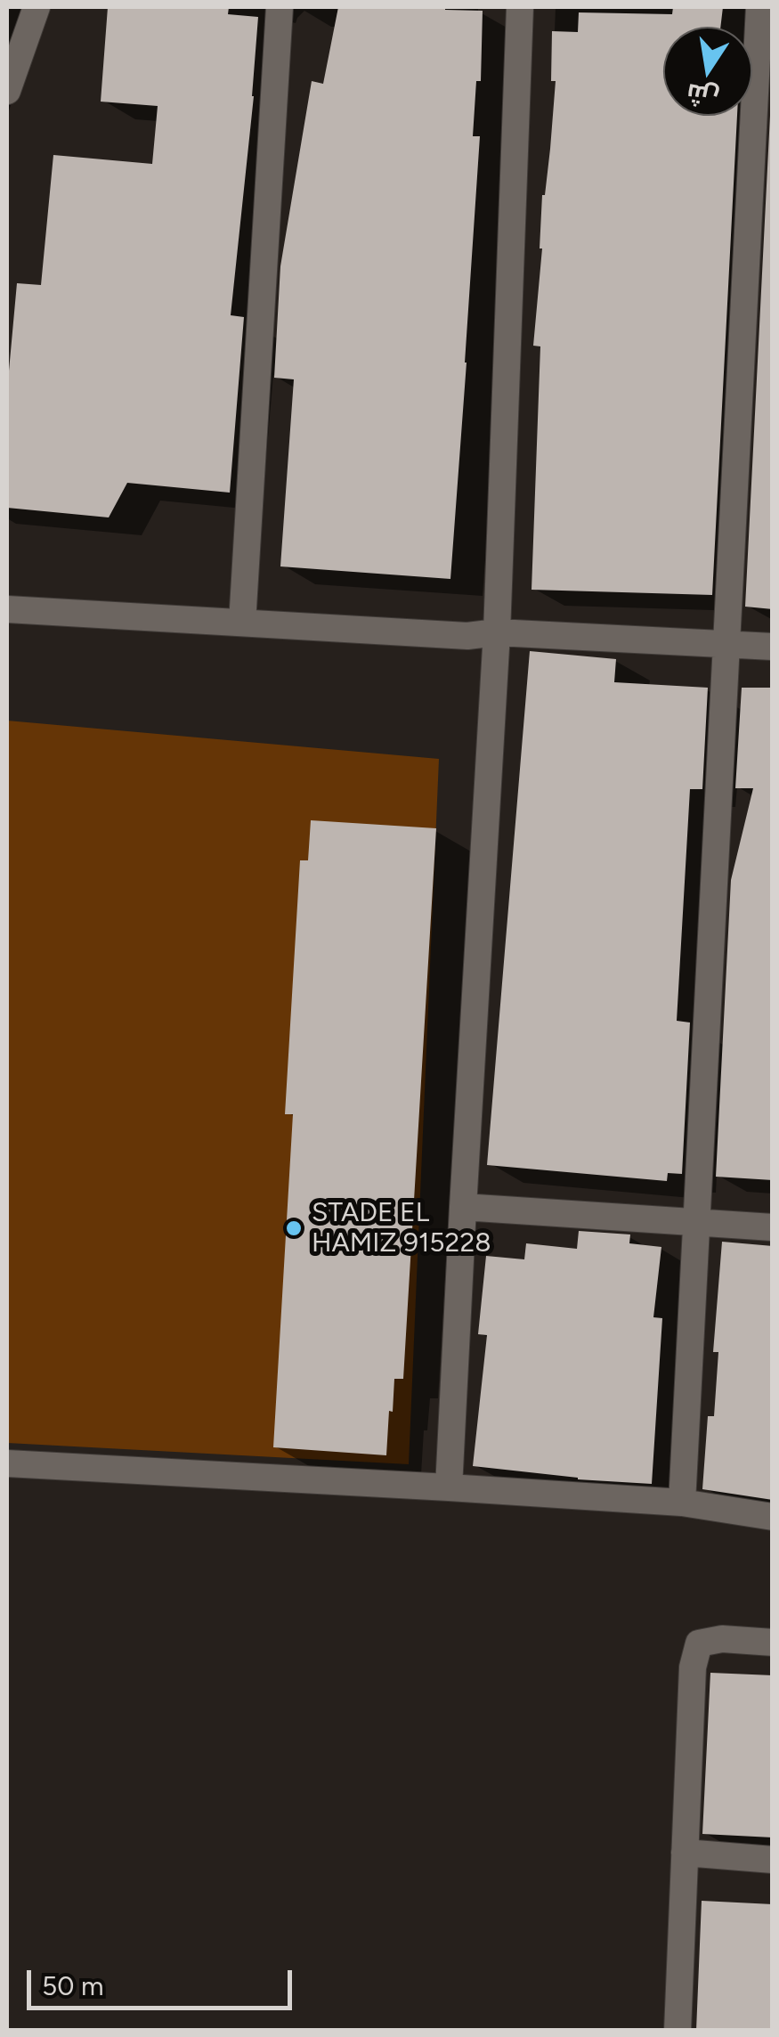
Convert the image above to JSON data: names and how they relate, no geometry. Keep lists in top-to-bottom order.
{
  "places": ["STADE EL HAMIZ 915228"],
  "scale_bar": "50 m",
  "north": "bottom"
}
